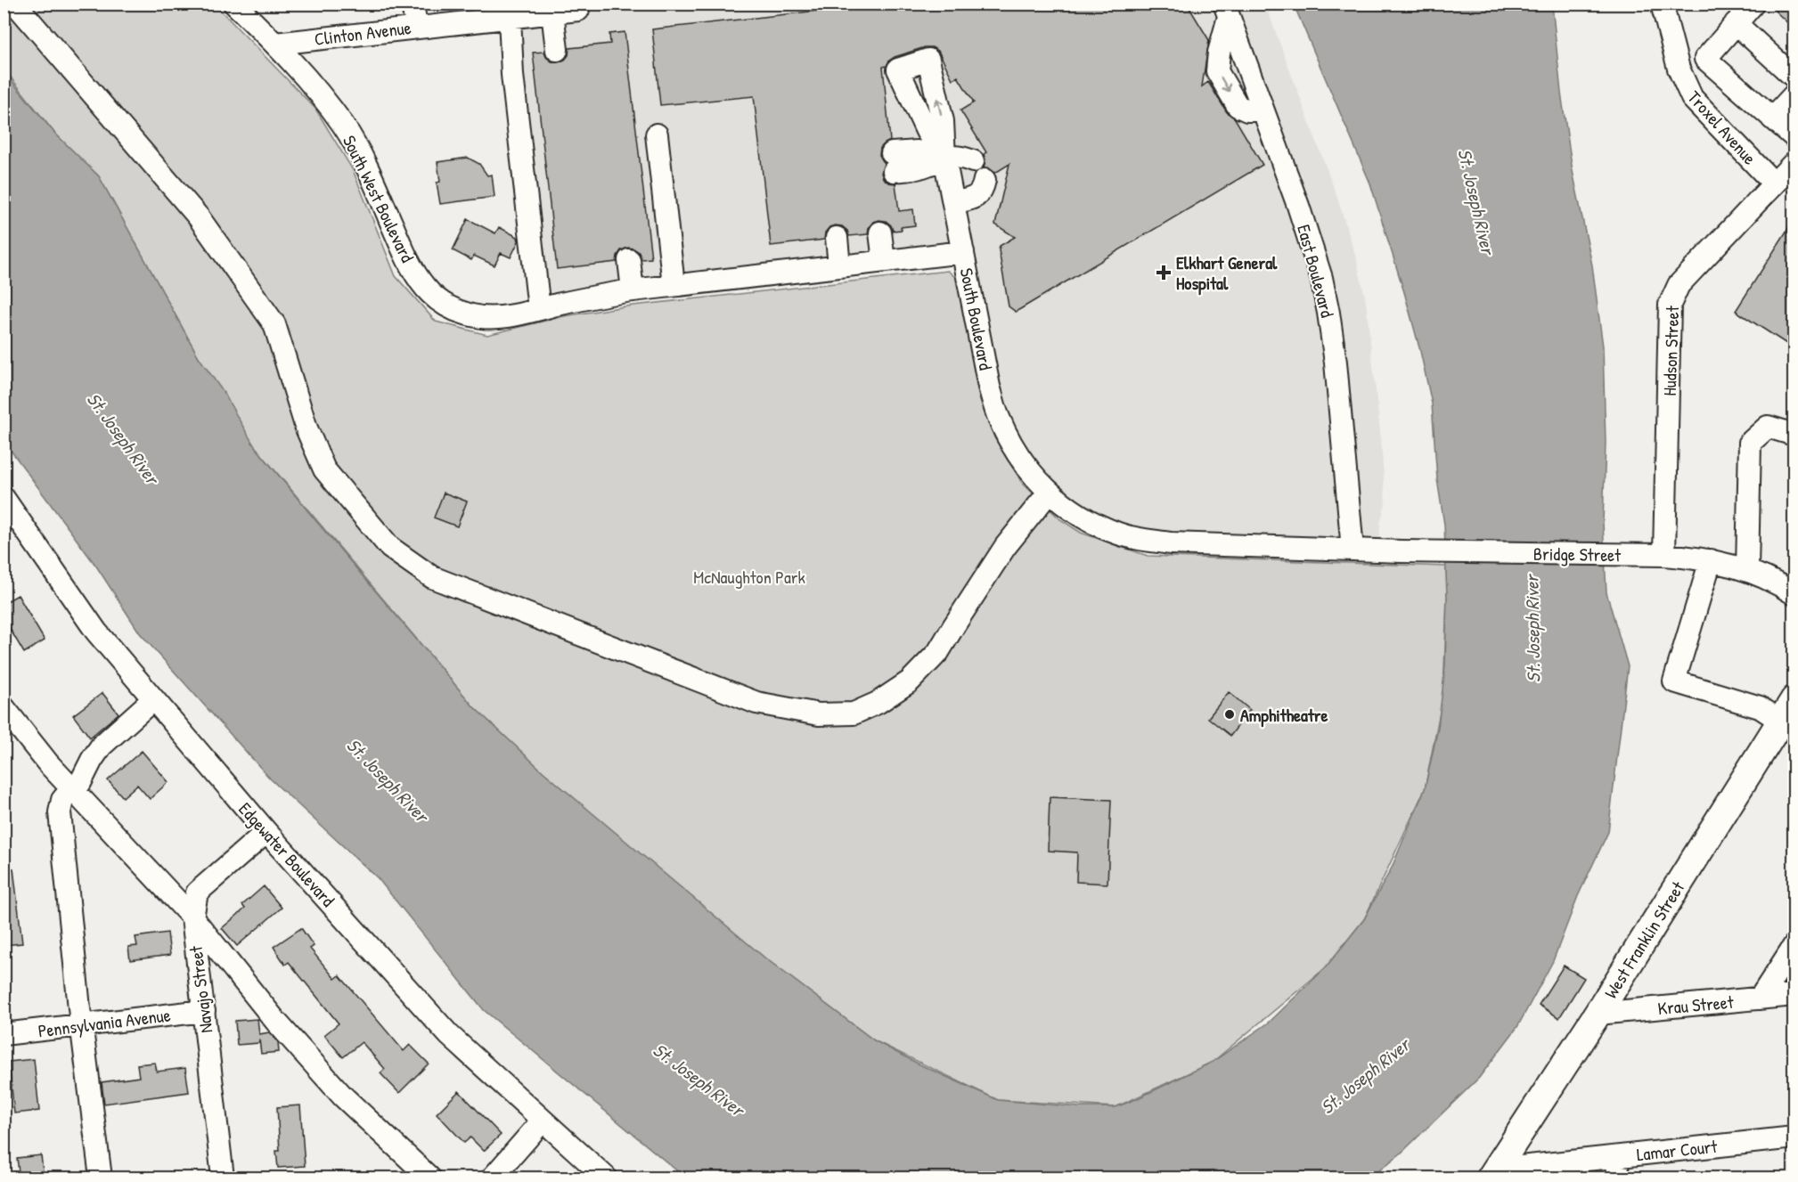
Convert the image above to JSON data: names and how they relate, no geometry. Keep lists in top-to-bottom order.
{
  "streets": {
    "main road": ["West Franklin Street"],
    "street": [
      "Clinton Avenue",
      "Troxel Avenue",
      "South West Boulevard",
      "East Boulevard",
      "South Boulevard",
      "Hudson Street",
      "Bridge Street",
      "Edgewater Boulevard",
      "Navajo Street",
      "Krau Street",
      "Pennsylvania Avenue",
      "Lamar Court"
    ]
  },
  "crossings": [
    ["Clinton Avenue", "South West Boulevard"],
    ["Troxel Avenue", "Hudson Street"],
    ["South West Boulevard", "South Boulevard"],
    ["East Boulevard", "South Boulevard"],
    ["East Boulevard", "Bridge Street"],
    ["South Boulevard", "Bridge Street"],
    ["Hudson Street", "Bridge Street"],
    ["Edgewater Boulevard", "Navajo Street"],
    ["West Franklin Street", "Krau Street"],
    ["West Franklin Street", "Lamar Court"],
    ["Navajo Street", "Pennsylvania Avenue"]
  ],
  "water": ["St. Joseph River"],
  "parks": ["McNaughton Park"],
  "places": {
    "health": ["Elkhart General Hospital"],
    "other": ["Amphitheatre"]
  }
}
